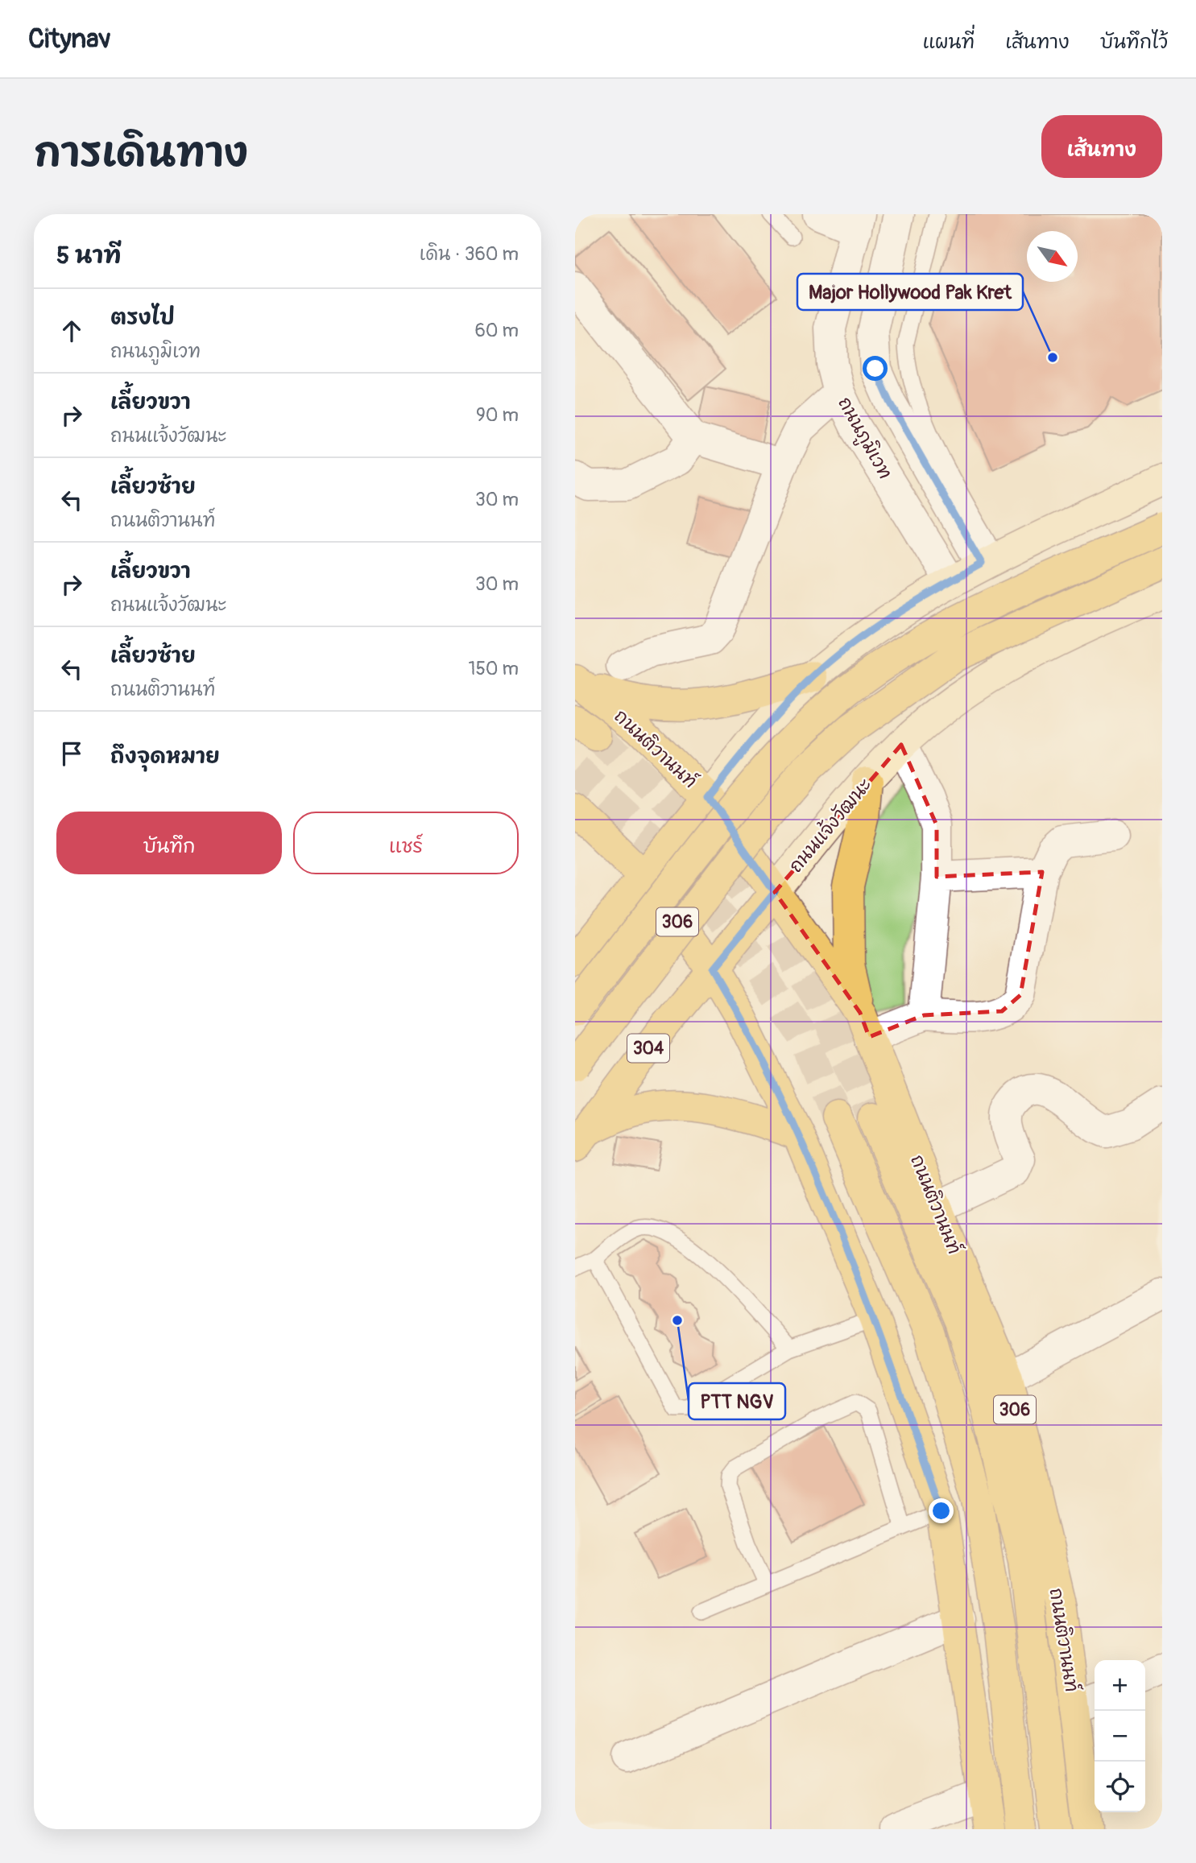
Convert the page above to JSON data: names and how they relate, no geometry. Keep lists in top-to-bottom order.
{
  "streets": {
    "main road": [
      "ถนนติวานนท์",
      "ถนนแจ้งวัฒนะ",
      "306",
      "304"
    ],
    "street": ["ถนนภูมิเวท"]
  },
  "crossings": [
    ["ถนนติวานนท์", "ถนนแจ้งวัฒนะ"],
    ["ถนนแจ้งวัฒนะ", "306"]
  ],
  "places": ["Major Hollywood Pak Kret", "PTT NGV"],
  "north": "bottom right",
  "page": {
    "header": "Citynav",
    "nav": ["แผนที่", "เส้นทาง", "บันทึกไว้"],
    "title": "การเดินทาง",
    "buttons": [
      "เส้นทาง",
      ["บันทึก", "แชร์"]
    ],
    "heading": ["5 นาที", "เดิน · 360 m"],
    "list": [
      ["ตรงไป", "ถนนภูมิเวท", "60 m"],
      ["เลี้ยวขวา", "ถนนแจ้งวัฒนะ", "90 m"],
      ["เลี้ยวซ้าย", "ถนนติวานนท์", "30 m"],
      ["เลี้ยวขวา", "ถนนแจ้งวัฒนะ", "30 m"],
      ["เลี้ยวซ้าย", "ถนนติวานนท์", "150 m"],
      "ถึงจุดหมาย"
    ],
    "map_buttons": ["+", "−"]
  }
}
